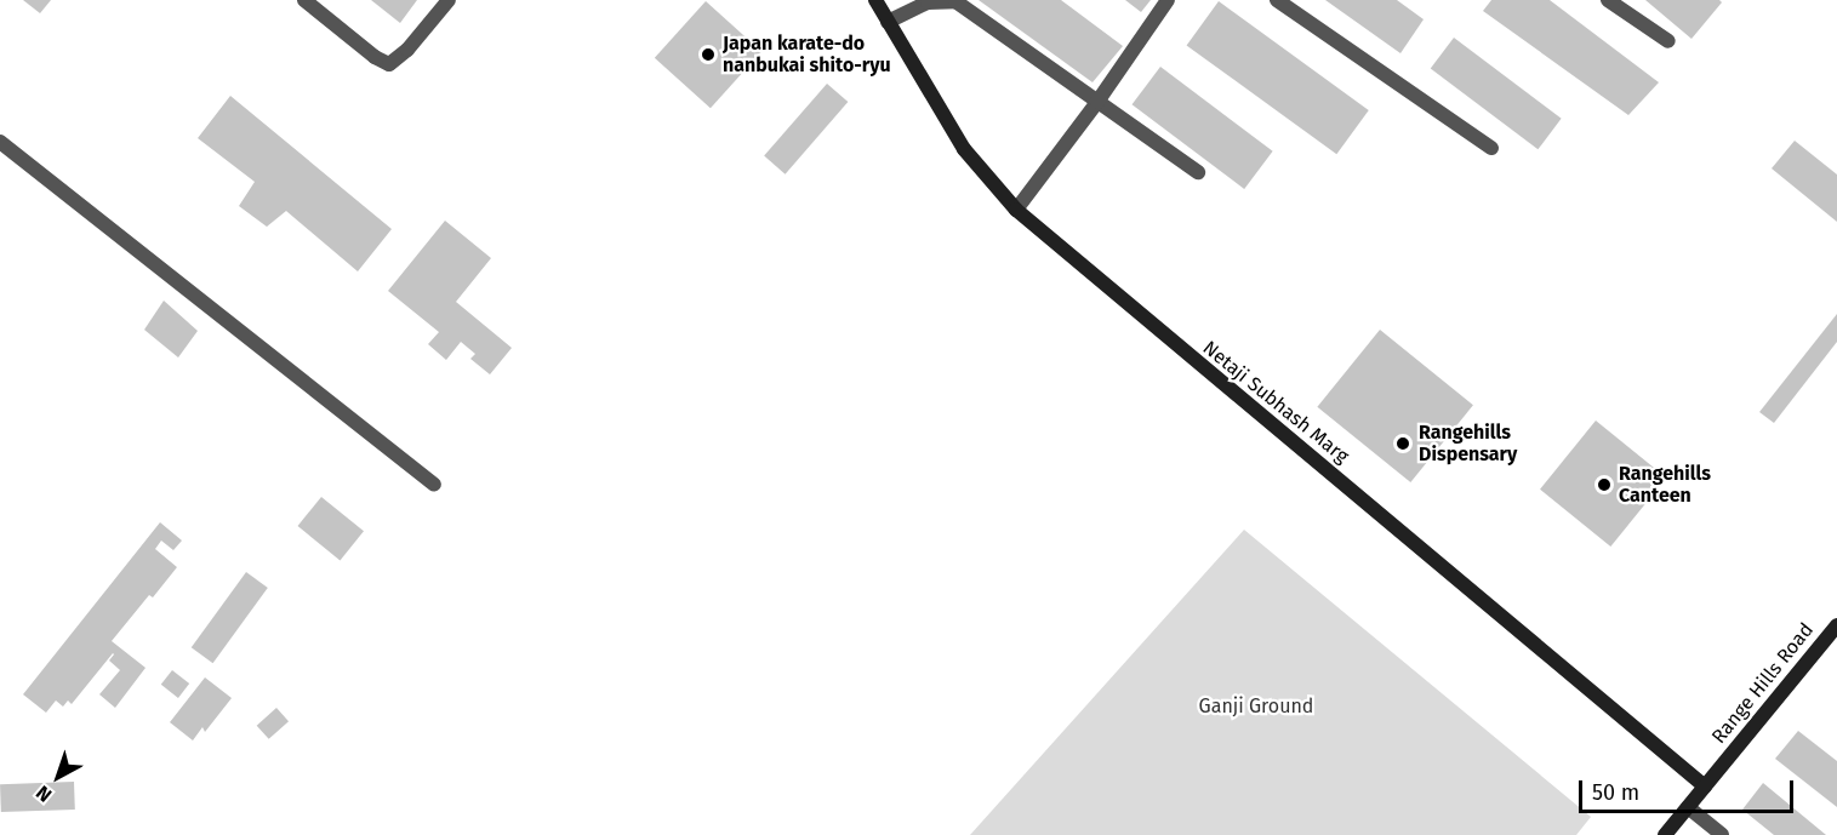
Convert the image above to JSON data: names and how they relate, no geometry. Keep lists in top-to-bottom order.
{
  "streets": {
    "street": ["Netaji Subhash Marg", "Range Hills Road"]
  },
  "crossings": [
    ["Netaji Subhash Marg", "Range Hills Road"]
  ],
  "parks": ["Ganji Ground"],
  "places": ["Japan karate-do nanbukai shito-ryu", "Rangehills Dispensary", "Rangehills Canteen"],
  "scale_bar": "50 m",
  "north": "bottom left"
}
